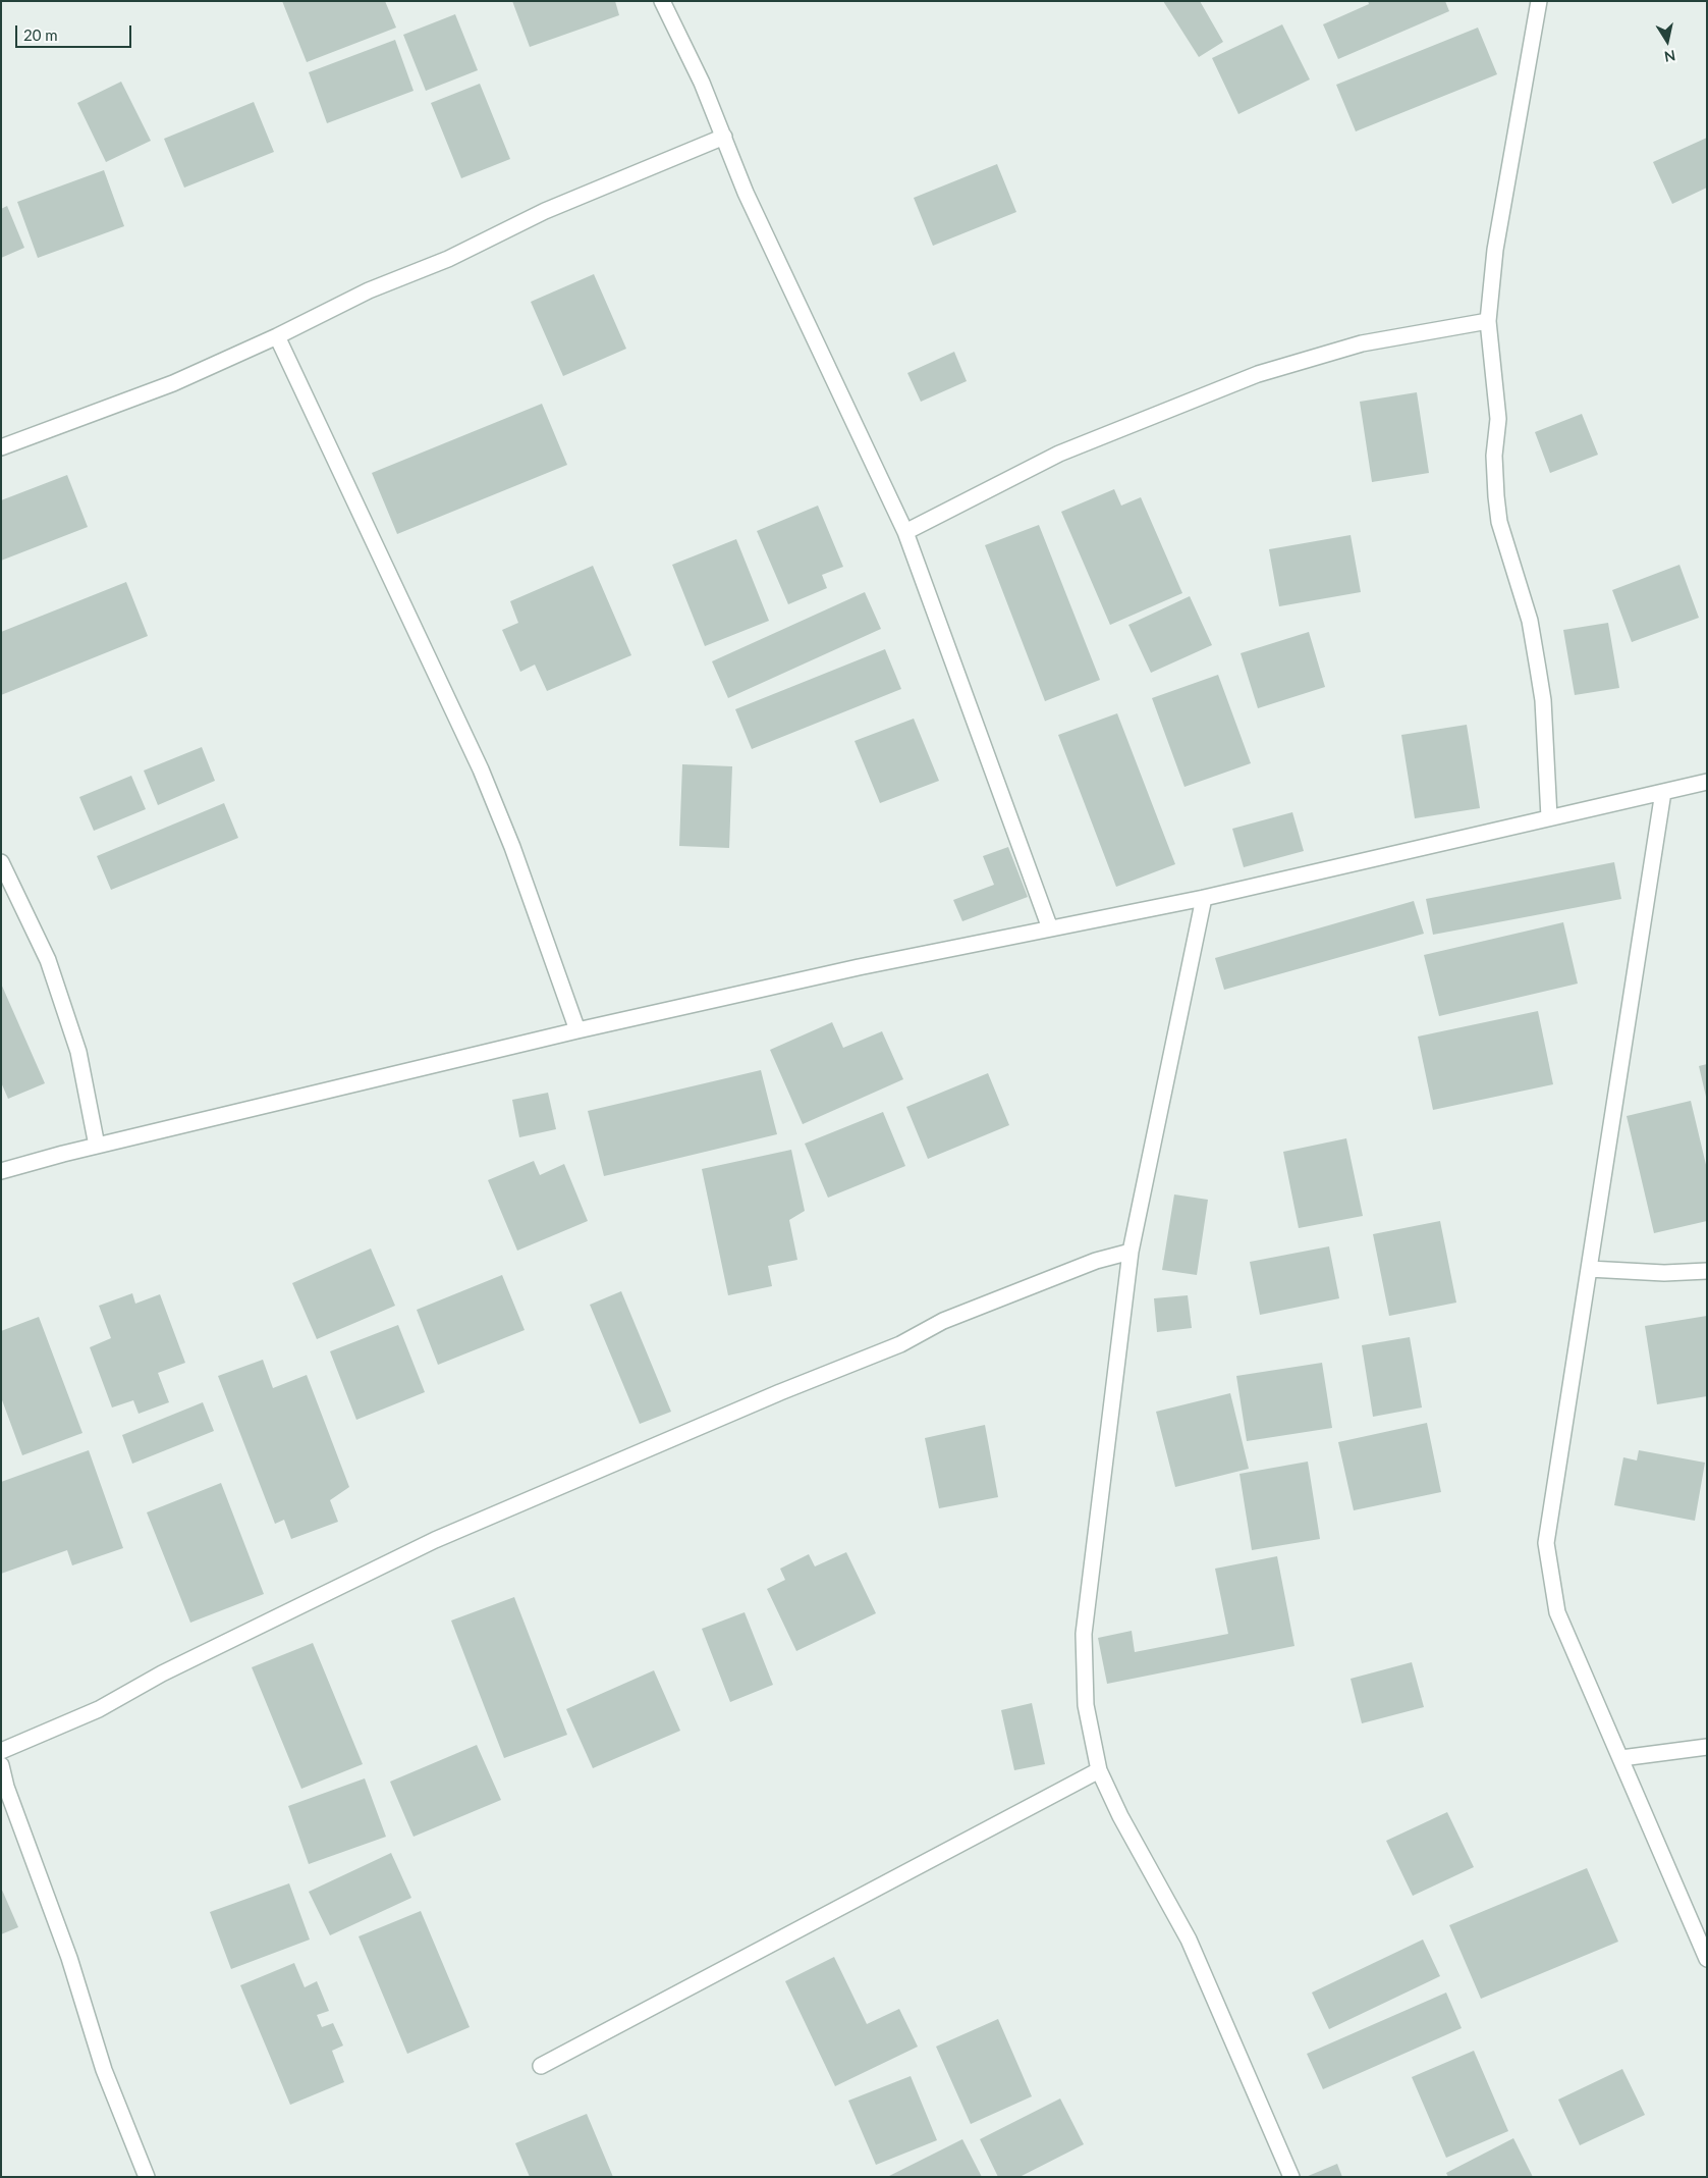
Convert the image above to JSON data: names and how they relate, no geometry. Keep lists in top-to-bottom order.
{
  "scale_bar": "20 m",
  "north": "bottom"
}
